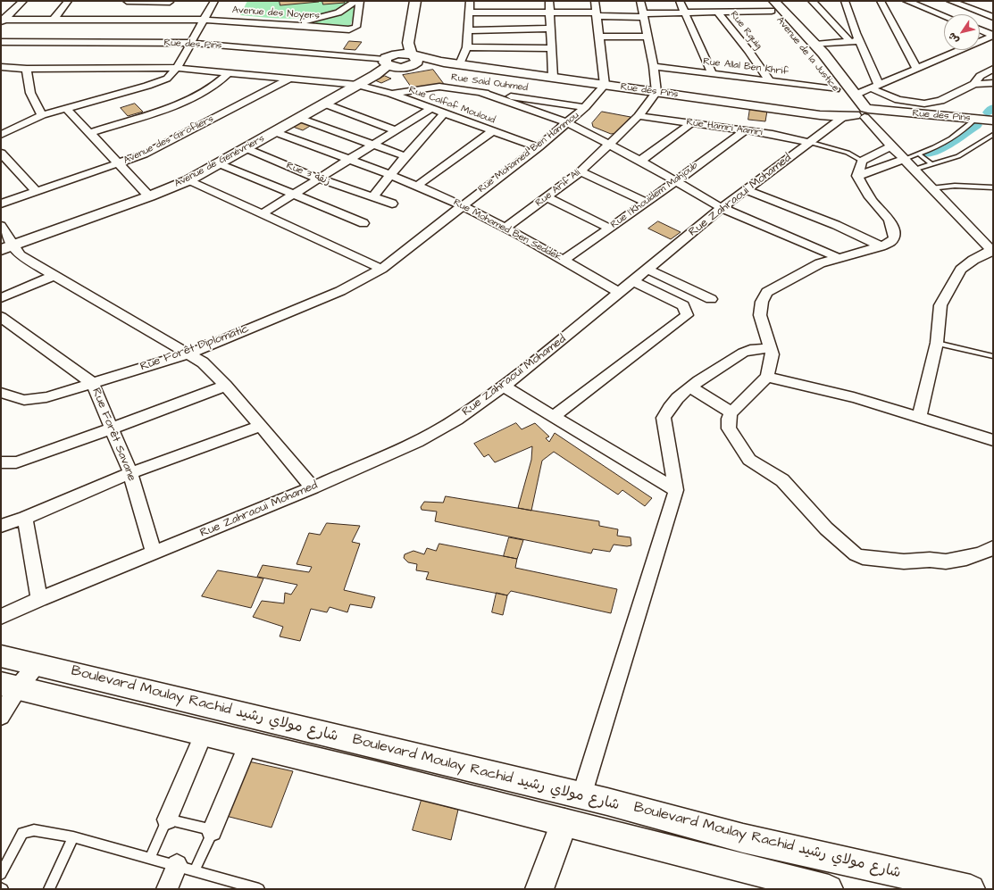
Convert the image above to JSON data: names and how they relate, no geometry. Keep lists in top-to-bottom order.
{
  "streets": {
    "street": [
      "Avenue des Noyers",
      "Rue Rguig",
      "Rue des Pins",
      "Avenue de la Justice",
      "Rue Allal Ben Khrif",
      "Rue Said Ouhmed",
      "Rue Calfaf Mouloud",
      "Rue Hamri Aamri",
      "Avenue des Girofliers",
      "Rue Mohamed Ben Hammou",
      "Avenue de Genévriers",
      "Rue 3 زنقة",
      "Rue Arif Ali",
      "Rue l'Khouidem Mahjoub",
      "Rue Zahraoui Mohamed",
      "Rue Mohamed Ben Seddek",
      "Rue Forêt Diplomatic",
      "Rue Forêt Savane",
      "Boulevard Moulay Rachid شارع مولاي رشيد"
    ]
  },
  "crossings": [
    ["Rue Rguig", "Rue Allal Ben Khrif"],
    ["Rue des Pins", "Avenue de la Justice"],
    ["Rue des Pins", "Rue Mohamed Ben Hammou"],
    ["Rue des Pins", "Avenue de Genévriers"],
    ["Rue des Pins", "Rue Arif Ali"],
    ["Rue des Pins", "Rue Zahraoui Mohamed"],
    ["Avenue de la Justice", "Rue Allal Ben Khrif"],
    ["Avenue de la Justice", "Rue Zahraoui Mohamed"],
    ["Rue Said Ouhmed", "Rue Calfaf Mouloud"],
    ["Rue Said Ouhmed", "Rue Mohamed Ben Hammou"],
    ["Rue Calfaf Mouloud", "Avenue des Girofliers"],
    ["Rue Calfaf Mouloud", "Rue Mohamed Ben Hammou"],
    ["Rue Calfaf Mouloud", "Avenue de Genévriers"],
    ["Rue Hamri Aamri", "Rue Arif Ali"],
    ["Rue Hamri Aamri", "Rue l'Khouidem Mahjoub"],
    ["Rue Hamri Aamri", "Rue Zahraoui Mohamed"],
    ["Rue Mohamed Ben Hammou", "Rue Mohamed Ben Seddek"],
    ["Rue Mohamed Ben Hammou", "Rue Forêt Diplomatic"],
    ["Avenue de Genévriers", "Rue 3 زنقة"],
    ["Avenue de Genévriers", "Rue Mohamed Ben Seddek"],
    ["Rue Arif Ali", "Rue Mohamed Ben Seddek"],
    ["Rue l'Khouidem Mahjoub", "Rue Mohamed Ben Seddek"],
    ["Rue Zahraoui Mohamed", "Rue Mohamed Ben Seddek"],
    ["Rue Zahraoui Mohamed", "Rue Forêt Savane"],
    ["Rue Forêt Diplomatic", "Rue Forêt Savane"]
  ],
  "north": "bottom left"
}
